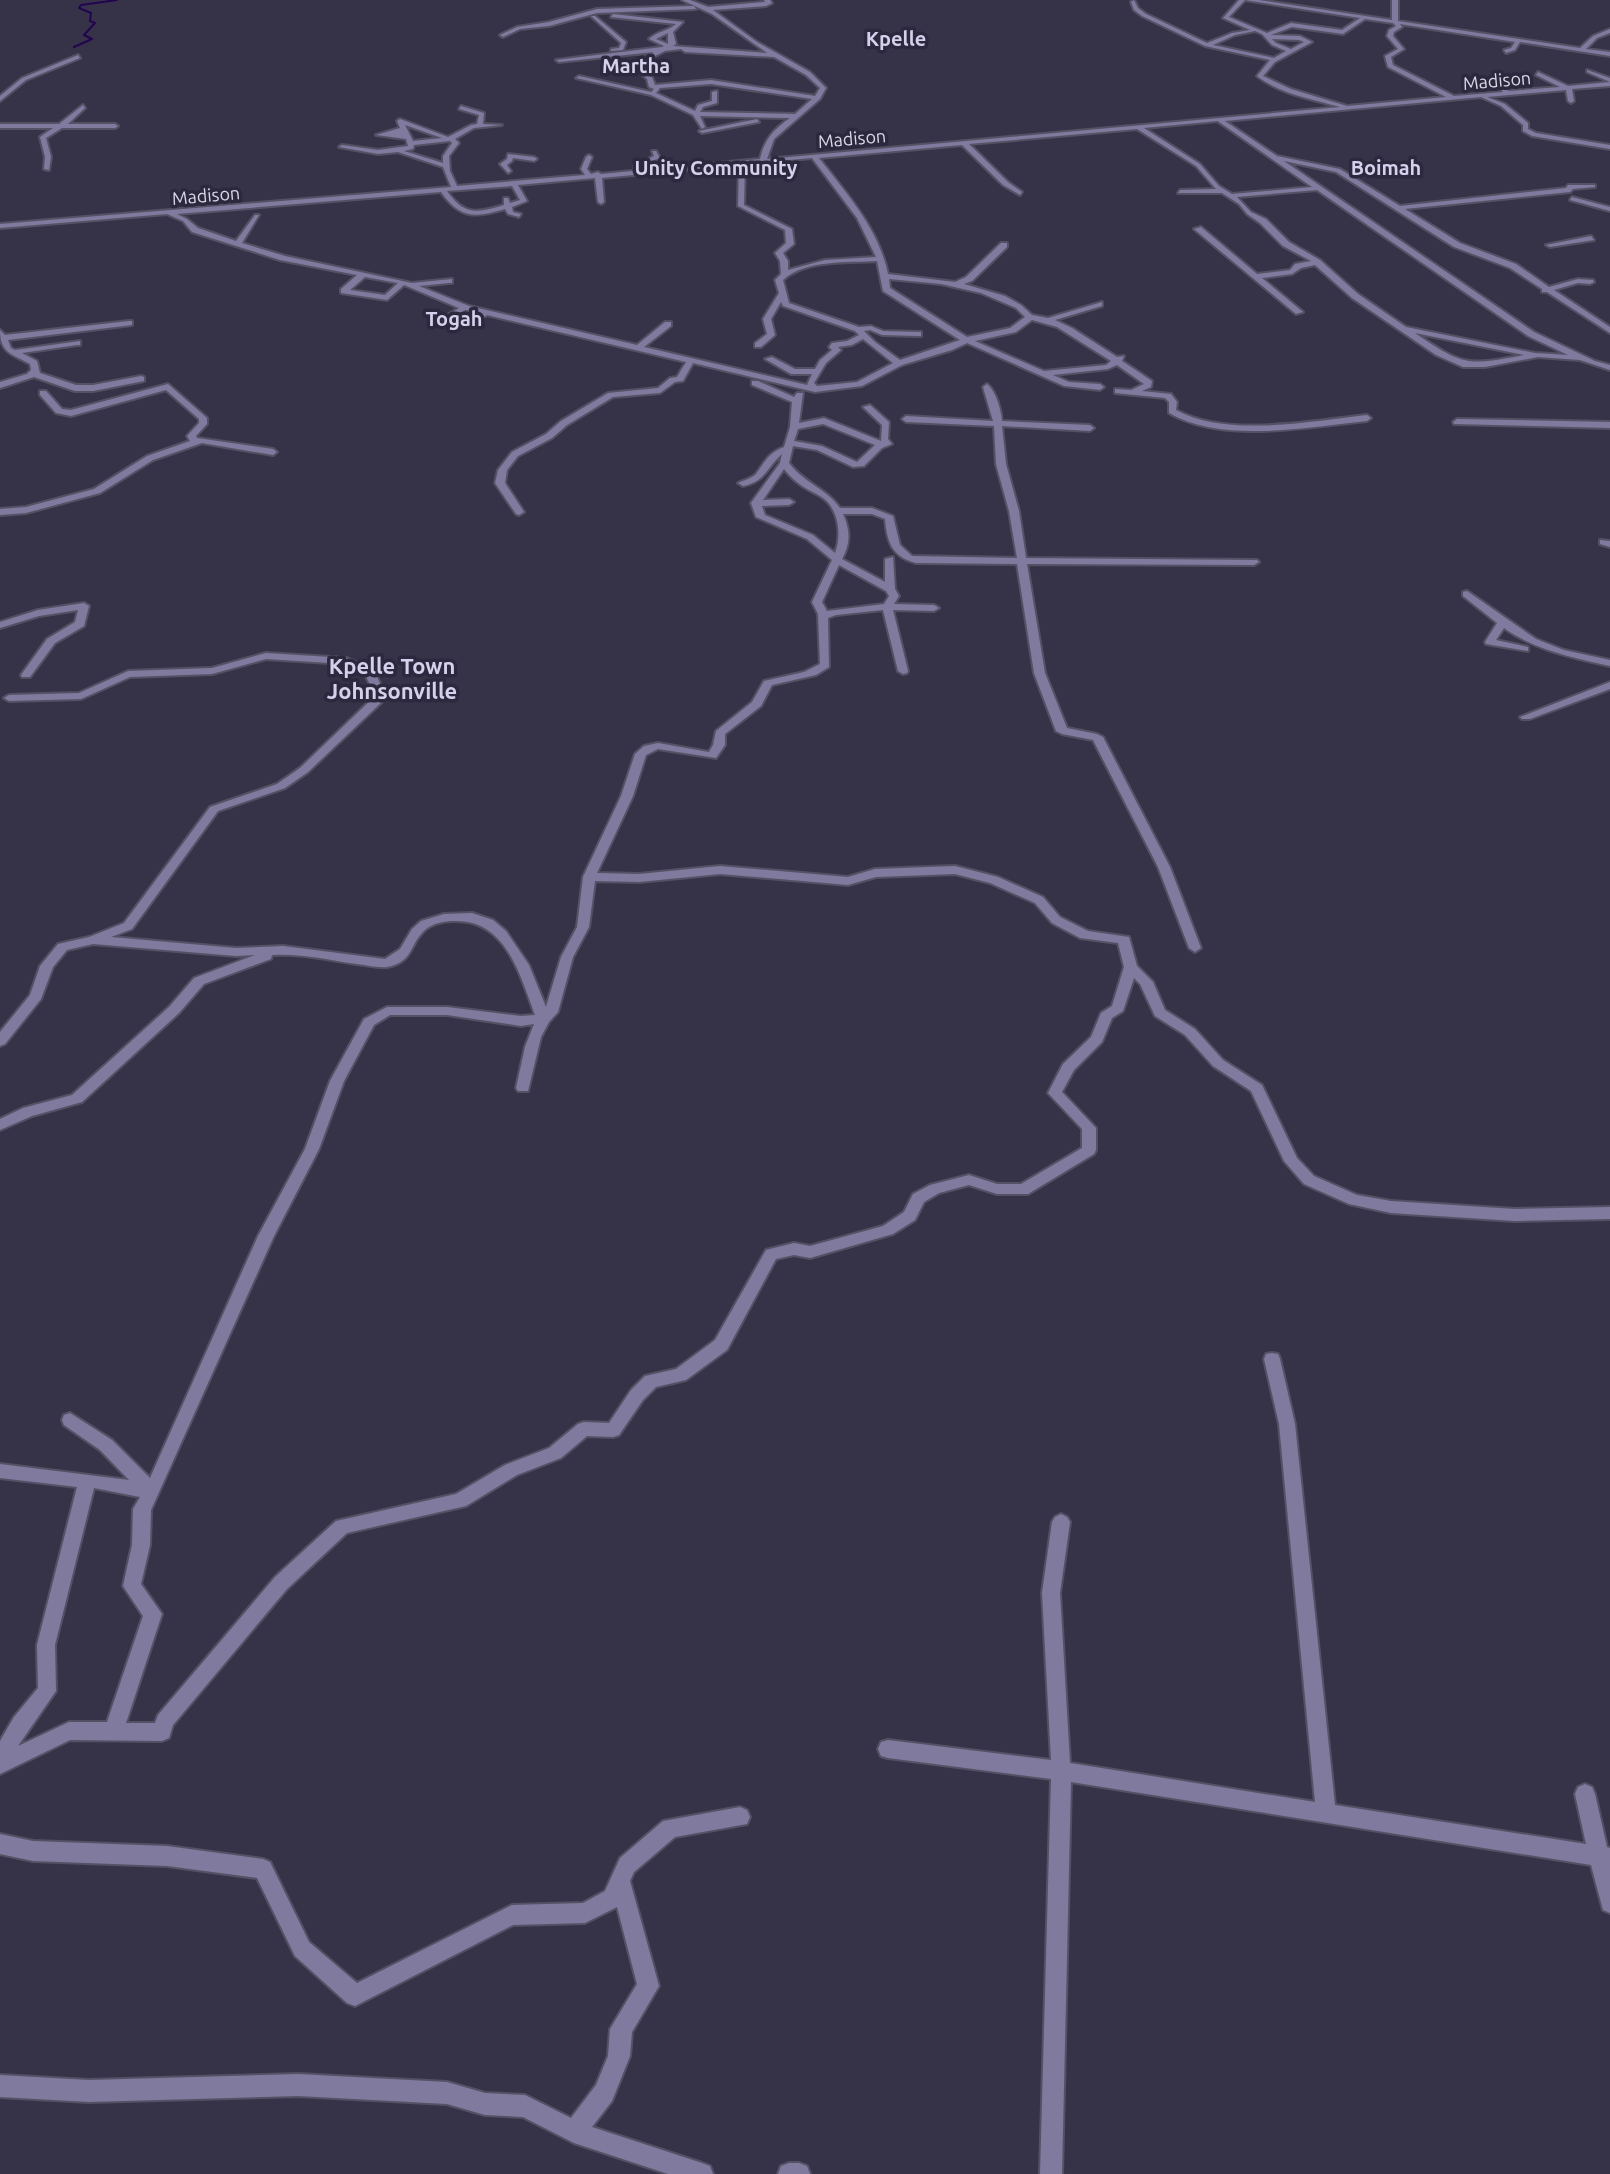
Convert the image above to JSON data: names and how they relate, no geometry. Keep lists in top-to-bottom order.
{
  "streets": {
    "street": ["Madison"]
  },
  "districts": [
    "Kpelle",
    "Martha",
    "Unity Community",
    "Boimah",
    "Togah",
    "Kpelle Town Johnsonville"
  ]
}
